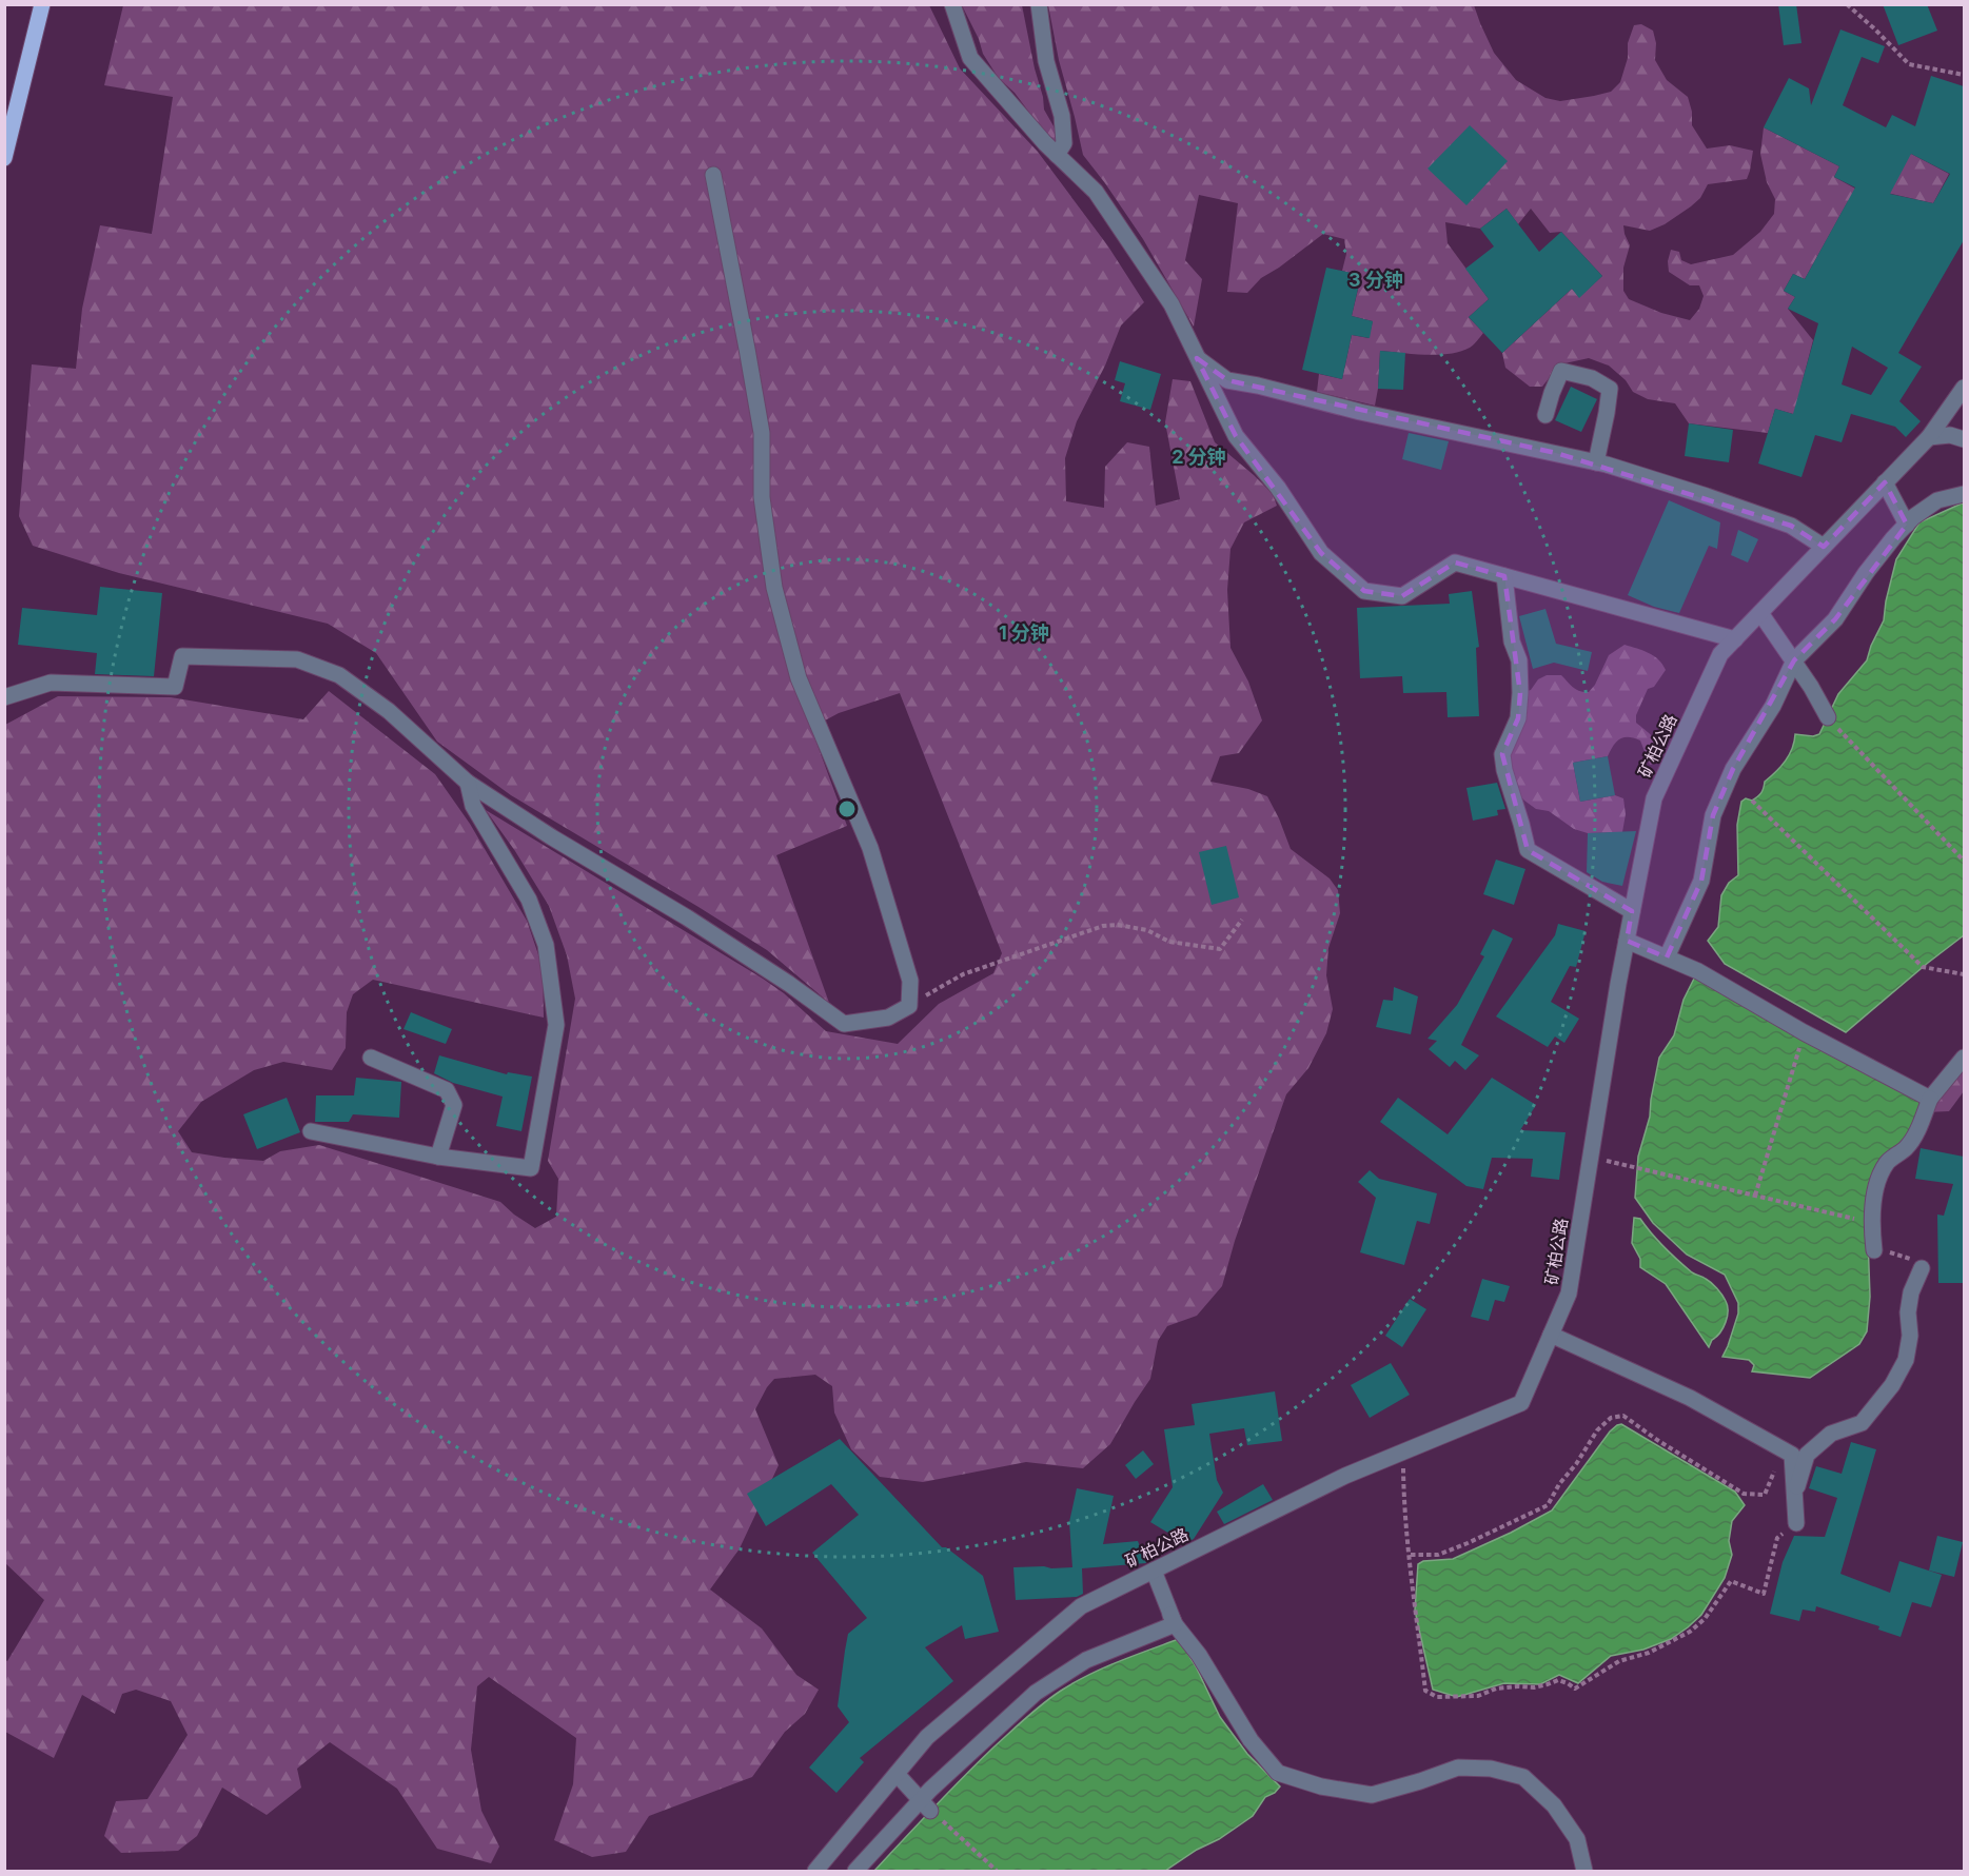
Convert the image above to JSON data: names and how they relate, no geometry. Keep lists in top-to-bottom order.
{
  "streets": {
    "street": ["矿柏公路"]
  },
  "rings": ["3 分钟", "2 分钟", "1 分钟"]
}
